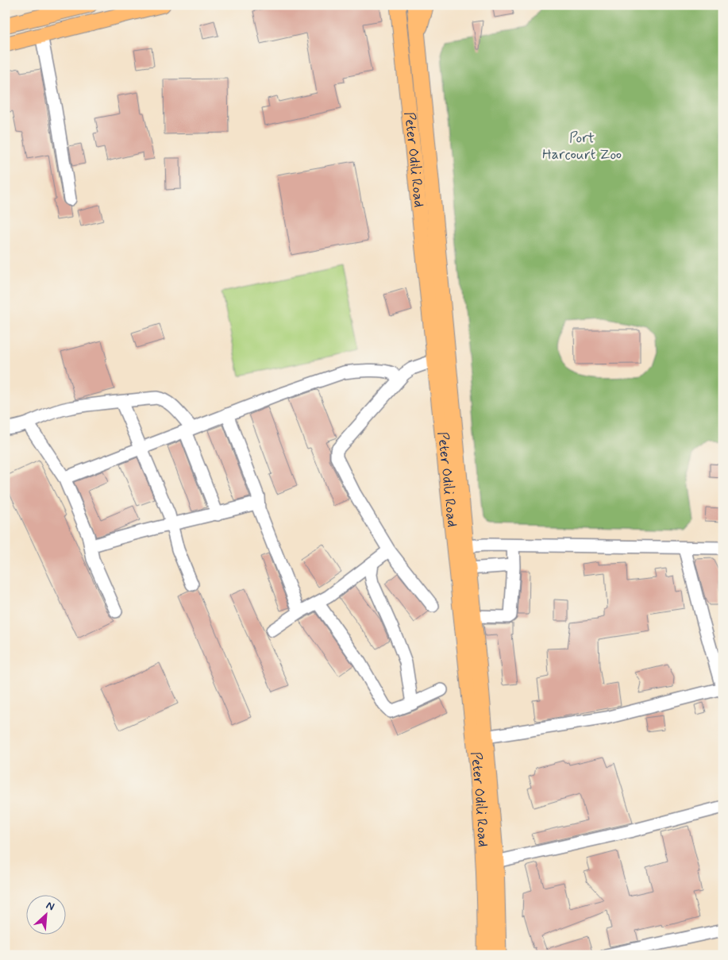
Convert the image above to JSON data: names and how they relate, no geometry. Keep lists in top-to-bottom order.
{
  "streets": {
    "main road": ["Peter Odili Road"]
  },
  "parks": ["Port Harcourt Zoo"],
  "north": "top right"
}
